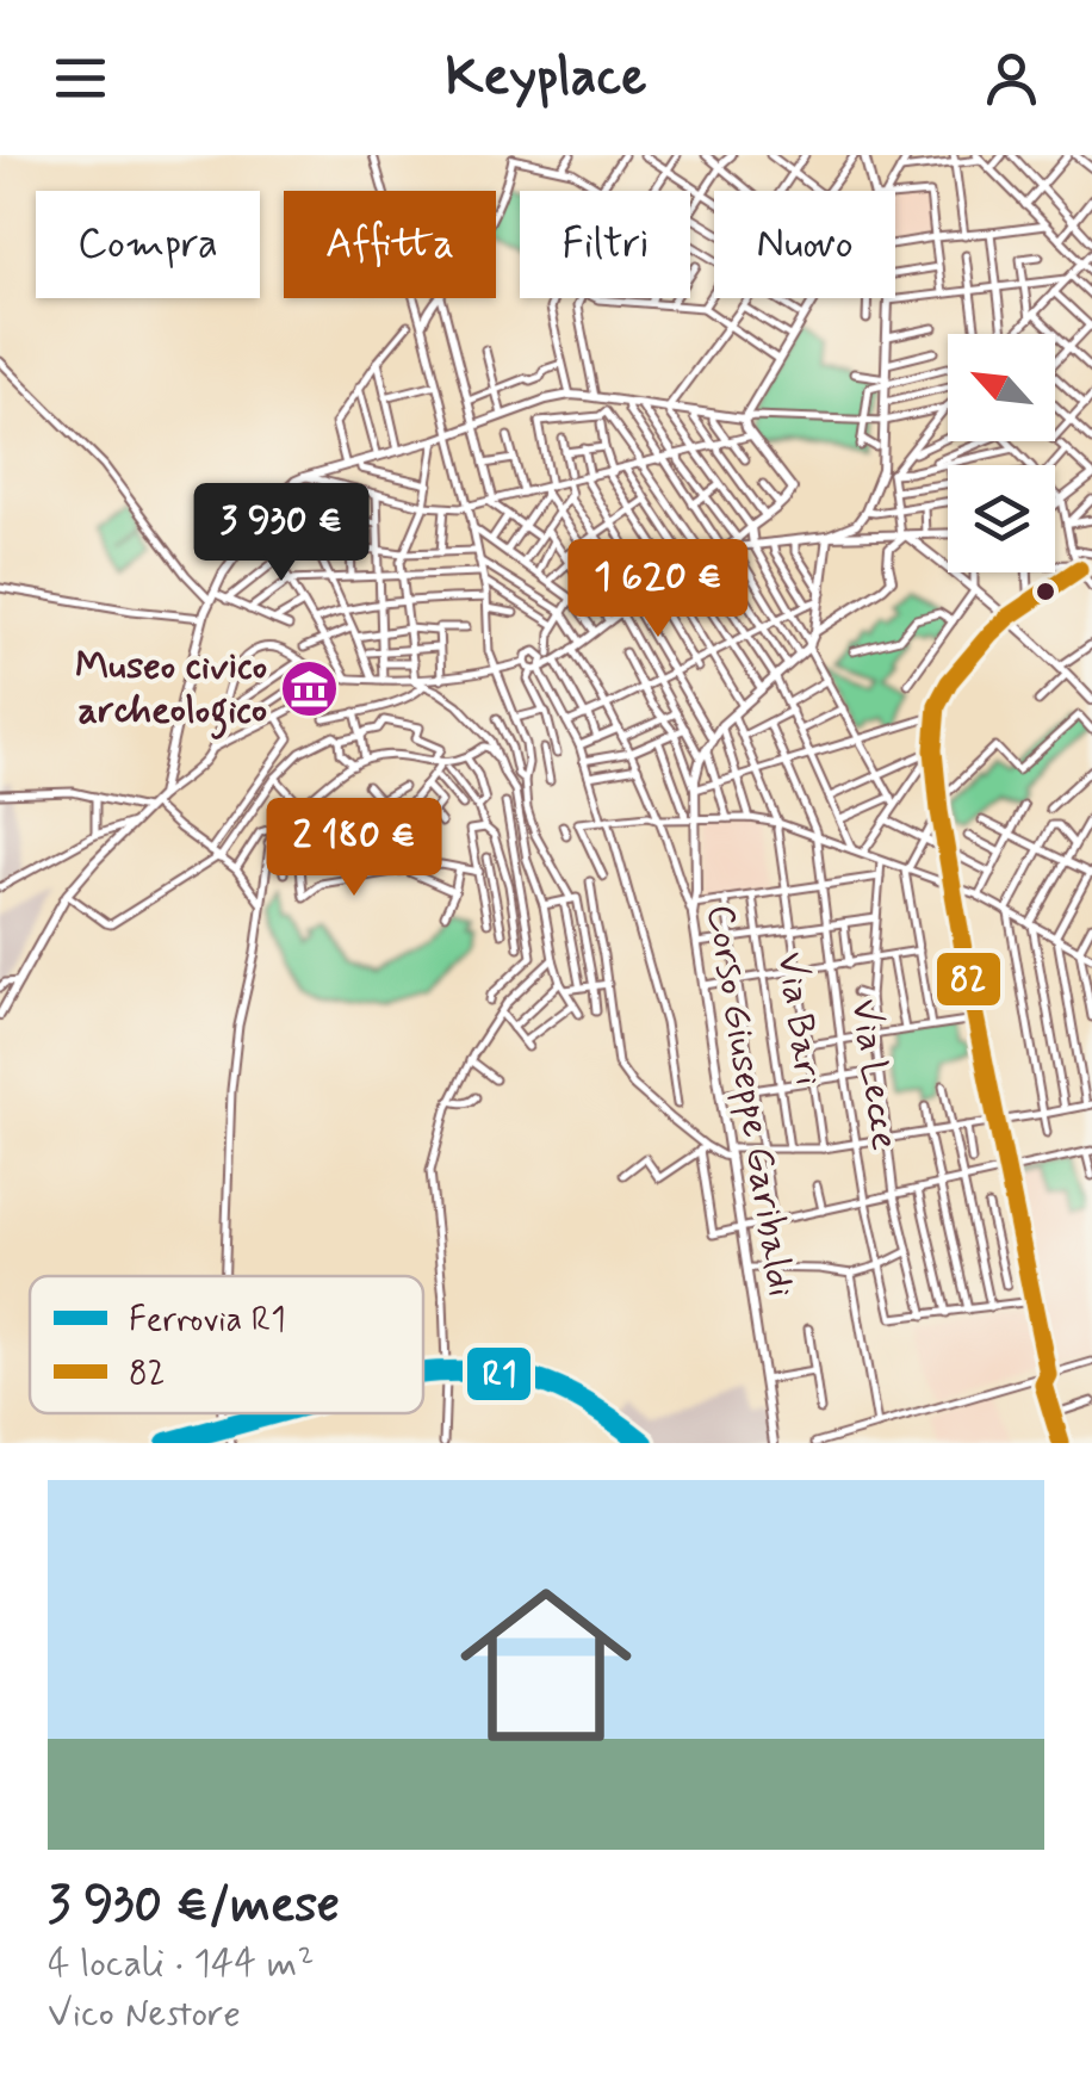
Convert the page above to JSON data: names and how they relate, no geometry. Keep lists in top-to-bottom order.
{
  "streets": {
    "street": ["Via Bari", "Via Lecce", "Corso Giuseppe Garibaldi"]
  },
  "places": {
    "museum": ["Museo civico archeologico"]
  },
  "lines": ["transit line 82", "rail line R1"],
  "legend": ["Ferrovia R1", "82"],
  "north": "top left",
  "page": {
    "header": "Keyplace",
    "chip": [
      "Compra",
      "Affitta",
      "Filtri",
      "Nuovo"
    ],
    "price": ["3 930 €", "1 620 €", "2 180 €"],
    "list": [
      {
        "name": "3 930 €/mese",
        "note": "4 locali · 144 m² · Vico Nestore"
      }
    ]
  }
}
